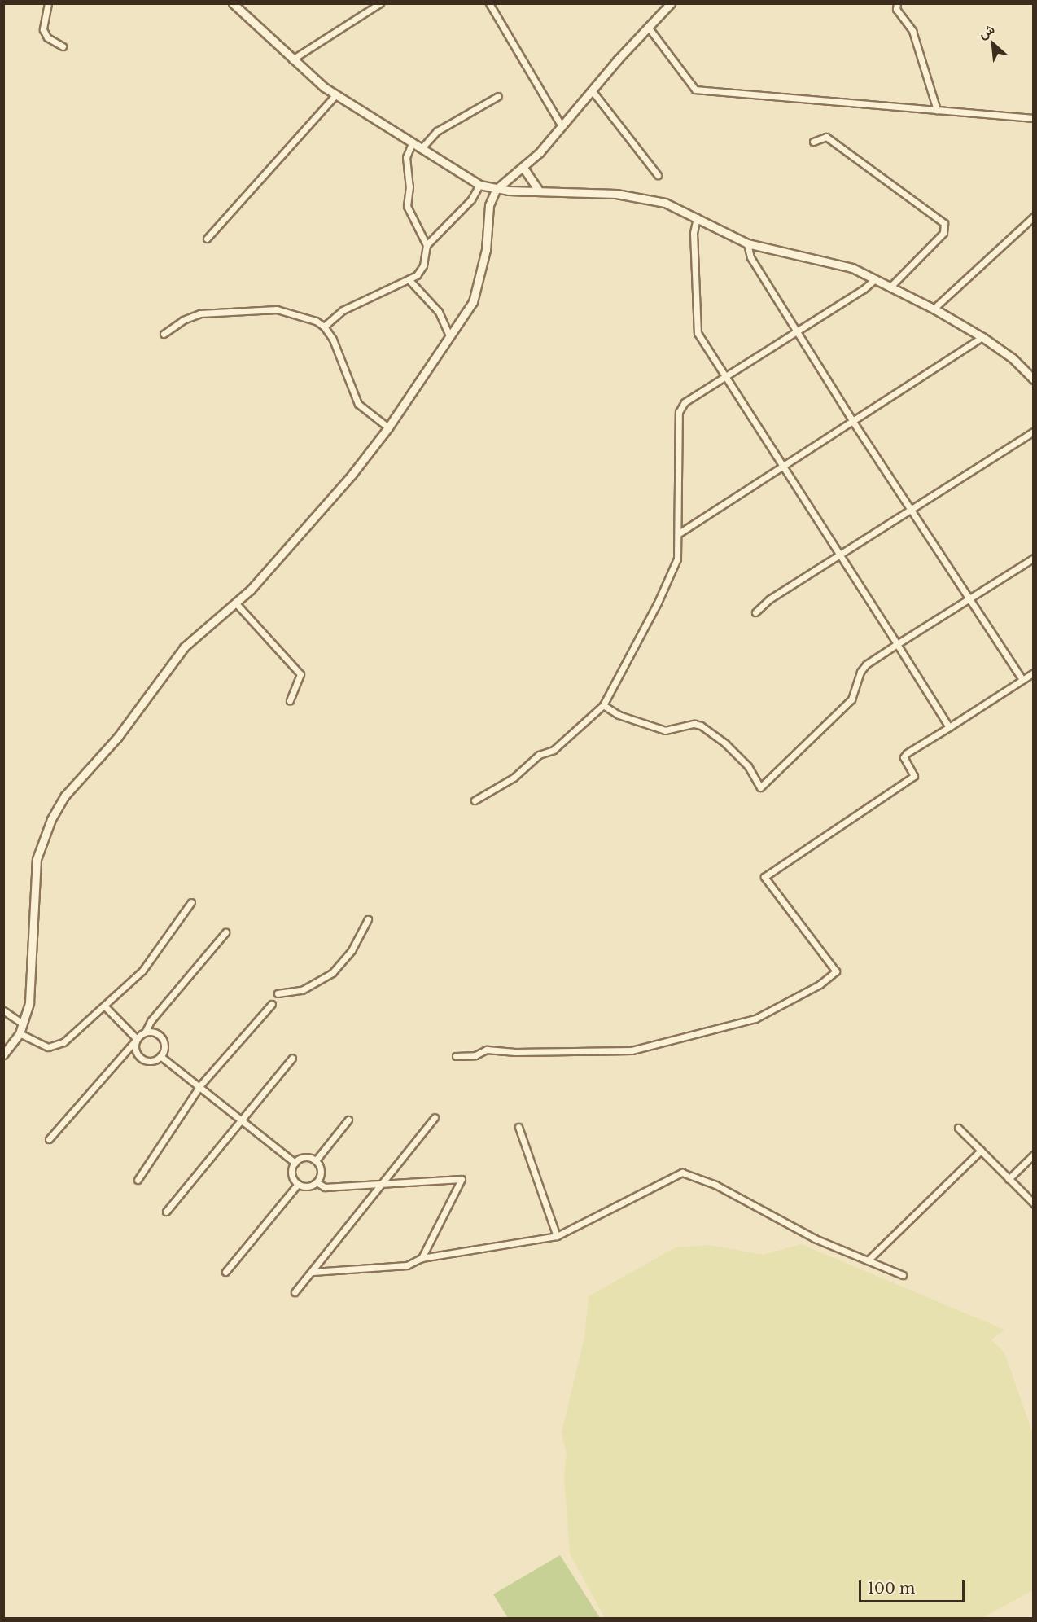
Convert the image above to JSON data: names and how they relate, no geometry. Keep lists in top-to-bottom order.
{
  "scale_bar": "100 m",
  "north": "top left"
}
